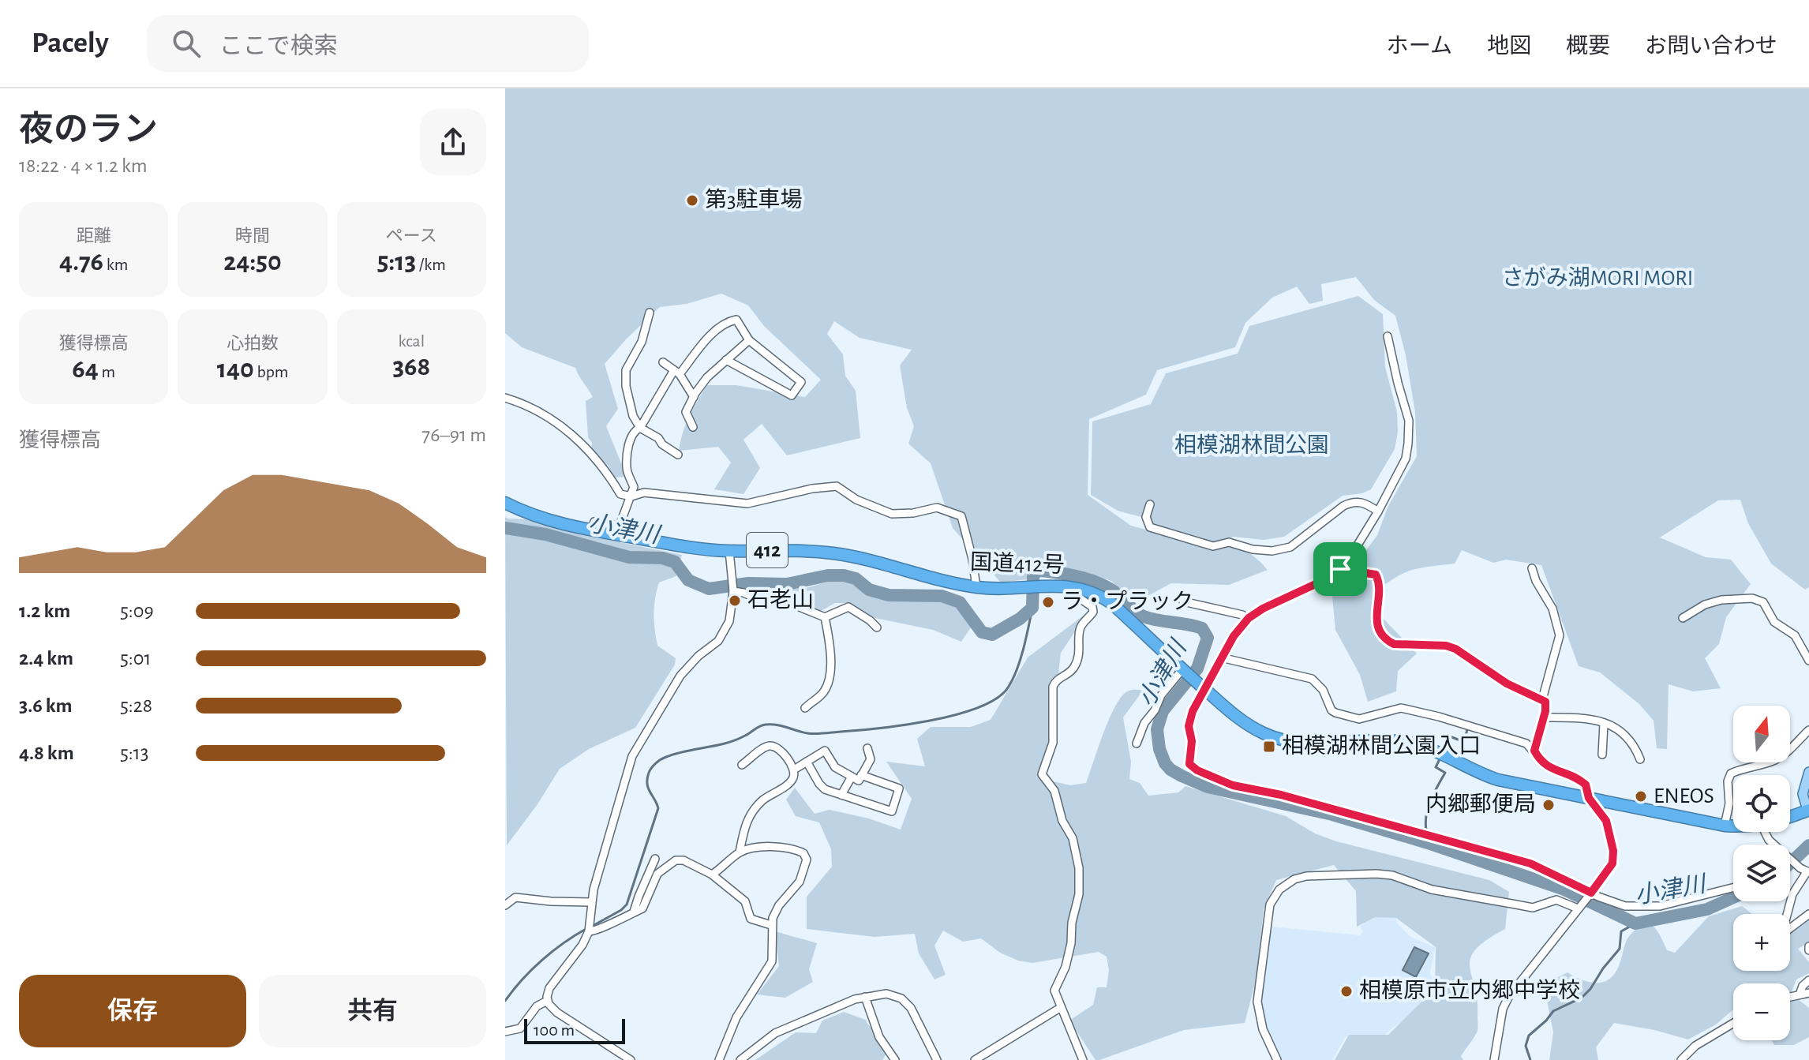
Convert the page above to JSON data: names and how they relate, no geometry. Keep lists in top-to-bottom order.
{
  "streets": {
    "highway": ["412", "国道412号"]
  },
  "water": ["小津川"],
  "parks": ["さがみ湖MORI MORI", "相模湖林間公園"],
  "places": {
    "other": [
      "第3駐車場",
      "石老山",
      "ラ・プラック",
      "ENEOS",
      "内郷郵便局",
      "相模原市立内郷中学校"
    ],
    "transit": ["相模湖林間公園入口"]
  },
  "scale_bar": "100 m",
  "north": "top",
  "page": {
    "header": "Pacely",
    "search": "ここで検索",
    "nav": [
      "ホーム",
      "地図",
      "概要",
      "お問い合わせ"
    ],
    "heading": ["夜のラン", "18:22 · 4 × 1.2 km"],
    "stats": [
      ["距離", "4.76 km"],
      ["時間", "24:50"],
      ["ペース", "5:13 /km"],
      ["獲得標高", "64 m"],
      ["心拍数", "140 bpm"],
      ["kcal", "368"]
    ],
    "chart": ["獲得標高", "76–91 m"],
    "list": [
      {
        "name": "1.2 km",
        "note": "5:09"
      },
      {
        "name": "2.4 km",
        "note": "5:01"
      },
      {
        "name": "3.6 km",
        "note": "5:28"
      },
      {
        "name": "4.8 km",
        "note": "5:13"
      }
    ],
    "map_buttons": ["+", "−"],
    "buttons": ["保存", "共有"],
    "scale": "100 m"
  }
}
